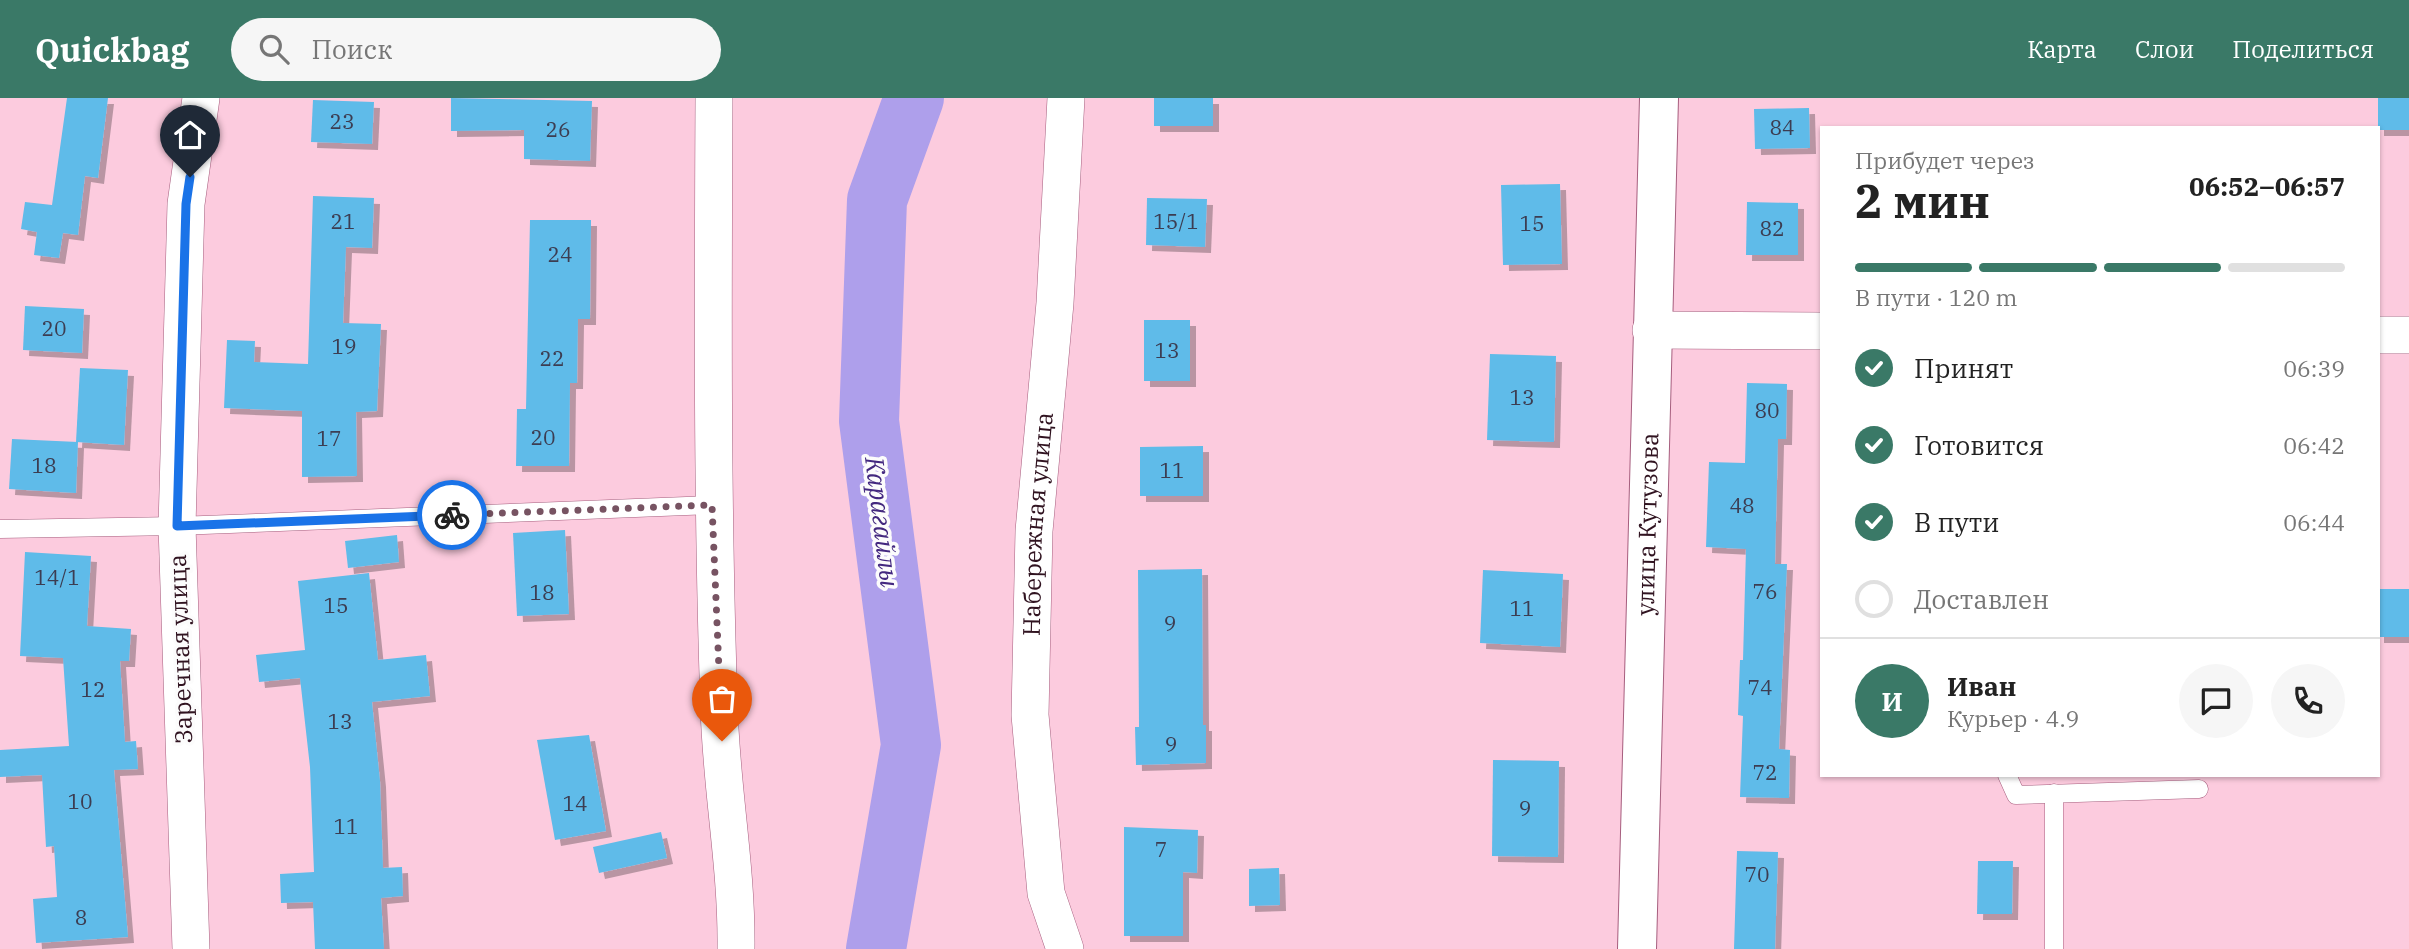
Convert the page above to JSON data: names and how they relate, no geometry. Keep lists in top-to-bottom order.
{
  "streets": {
    "main road": ["улица Кутузова"],
    "street": ["Набережная улица", "Заречная улица"]
  },
  "water": ["Карагайлы"],
  "house_numbers": [
    "23",
    "84",
    "26",
    "21",
    "15/1",
    "15",
    "82",
    "24",
    "20",
    "19",
    "13",
    "22",
    "13",
    "80",
    "20",
    "17",
    "18",
    "11",
    "48",
    "14/1",
    "76",
    "18",
    "15",
    "11",
    "9",
    "74",
    "12",
    "13",
    "9",
    "72",
    "10",
    "14",
    "9",
    "11",
    "7",
    "70",
    "8"
  ],
  "page": {
    "header": "Quickbag",
    "search": "Поиск",
    "nav": ["Карта", "Слои", "Поделиться"],
    "heading": ["2 мин", "Прибудет через", "06:52–06:57"],
    "panel": ["Иван", "Курьер · 4.9"],
    "bar": "В пути · 120 m",
    "list": [
      ["Принят", "06:39"],
      ["Готовится", "06:42"],
      ["В пути", "06:44"],
      "Доставлен"
    ],
    "round": "И"
  }
}
